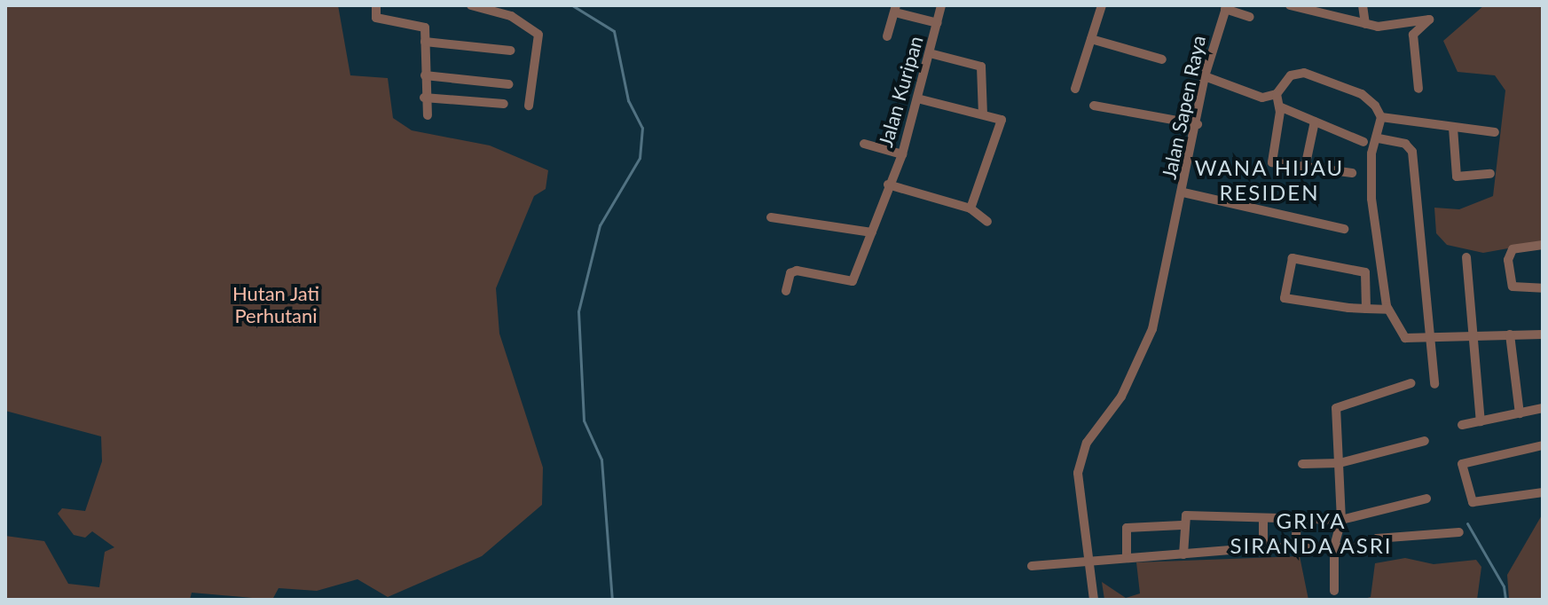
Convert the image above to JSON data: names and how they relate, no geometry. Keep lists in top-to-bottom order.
{
  "streets": {
    "street": ["Jalan Kuripan", "Jalan Sapen Raya"]
  },
  "districts": ["WANA HIJAU RESIDEN", "GRIYA SIRANDA ASRI"],
  "parks": ["Hutan Jati Perhutani"]
}
